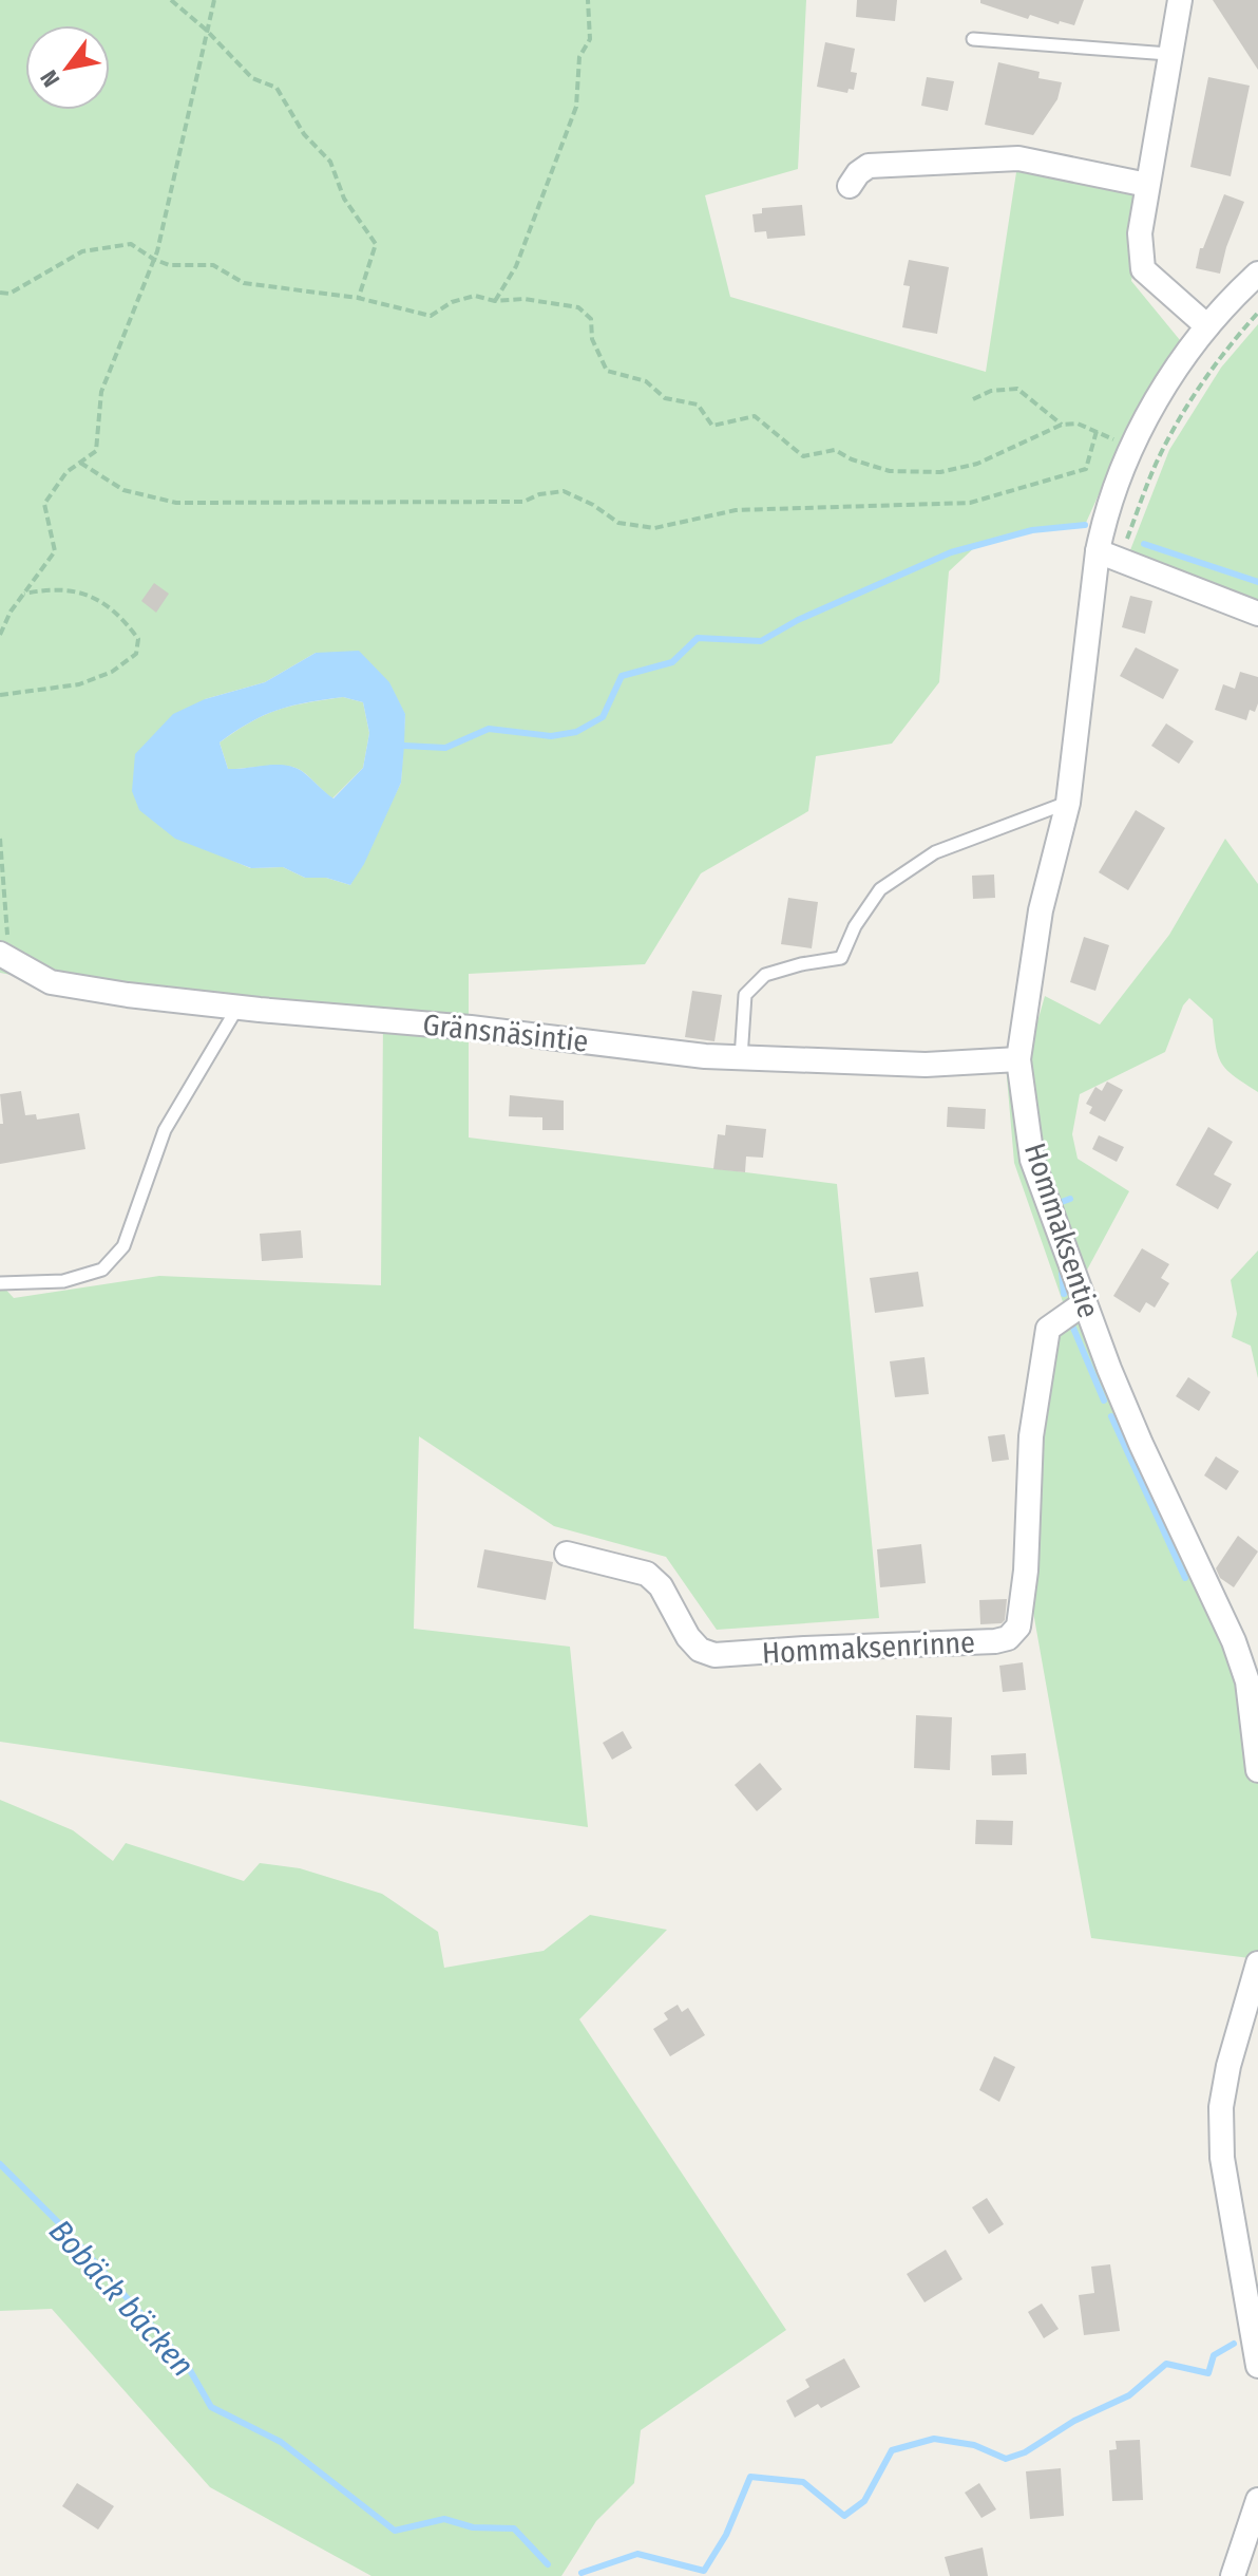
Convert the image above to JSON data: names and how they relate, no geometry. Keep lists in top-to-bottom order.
{
  "streets": {
    "street": ["Gränsnäsintie", "Hommaksentie", "Hommaksenrinne"]
  },
  "crossings": [
    ["Gränsnäsintie", "Hommaksentie"],
    ["Hommaksentie", "Hommaksenrinne"]
  ],
  "water": ["Bobäck bäcken"],
  "north": "bottom left"
}
